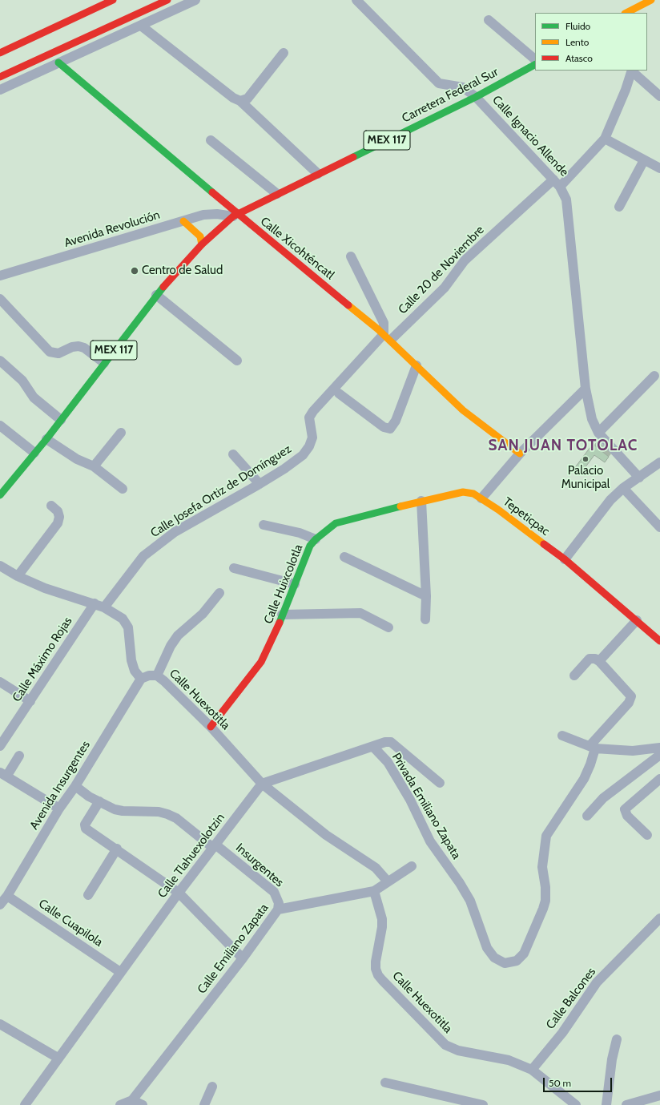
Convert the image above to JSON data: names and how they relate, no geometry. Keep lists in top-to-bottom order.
{
  "streets": {
    "main road": [
      "Carretera Federal Sur",
      "MEX 117",
      "Calle Xicohténcatl",
      "Tepeticpac",
      "Calle Huixcolotla"
    ],
    "street": [
      "Calle Ignacio Allende",
      "Avenida Revolución",
      "Calle 20 de Noviembre",
      "Calle Josefa Ortiz de Domínguez",
      "Calle Máximo Rojas",
      "Calle Huexotitla",
      "Avenida Insurgentes",
      "Privada Emiliano Zapata",
      "Calle Tlahuexolotzin",
      "Insurgentes",
      "Calle Cuapilola",
      "Calle Emiliano Zapata",
      "Calle Balcones"
    ]
  },
  "crossings": [
    ["Carretera Federal Sur", "Calle Ignacio Allende"],
    ["Carretera Federal Sur", "MEX 117"],
    ["Carretera Federal Sur", "Avenida Revolución"],
    ["Carretera Federal Sur", "Calle Xicohténcatl"],
    ["Calle Ignacio Allende", "Calle 20 de Noviembre"],
    ["MEX 117", "Avenida Revolución"],
    ["MEX 117", "Calle Xicohténcatl"],
    ["Avenida Revolución", "Calle Xicohténcatl"],
    ["Calle Xicohténcatl", "Calle 20 de Noviembre"],
    ["Calle Xicohténcatl", "Calle Josefa Ortiz de Domínguez"],
    ["Calle 20 de Noviembre", "Calle Josefa Ortiz de Domínguez"],
    ["Tepeticpac", "Calle Huixcolotla"],
    ["Calle Huixcolotla", "Calle Huexotitla"],
    ["Calle Huexotitla", "Avenida Insurgentes"],
    ["Calle Huexotitla", "Calle Tlahuexolotzin"],
    ["Calle Huexotitla", "Calle Emiliano Zapata"],
    ["Calle Huexotitla", "Calle Balcones"],
    ["Avenida Insurgentes", "Insurgentes"],
    ["Avenida Insurgentes", "Calle Cuapilola"],
    ["Calle Tlahuexolotzin", "Insurgentes"],
    ["Calle Tlahuexolotzin", "Calle Cuapilola"],
    ["Insurgentes", "Calle Emiliano Zapata"]
  ],
  "districts": ["SAN JUAN TOTOLAC"],
  "places": ["Centro de Salud", "Palacio Municipal"],
  "legend": ["Fluido", "Lento", "Atasco"],
  "scale_bar": "50 m"
}
